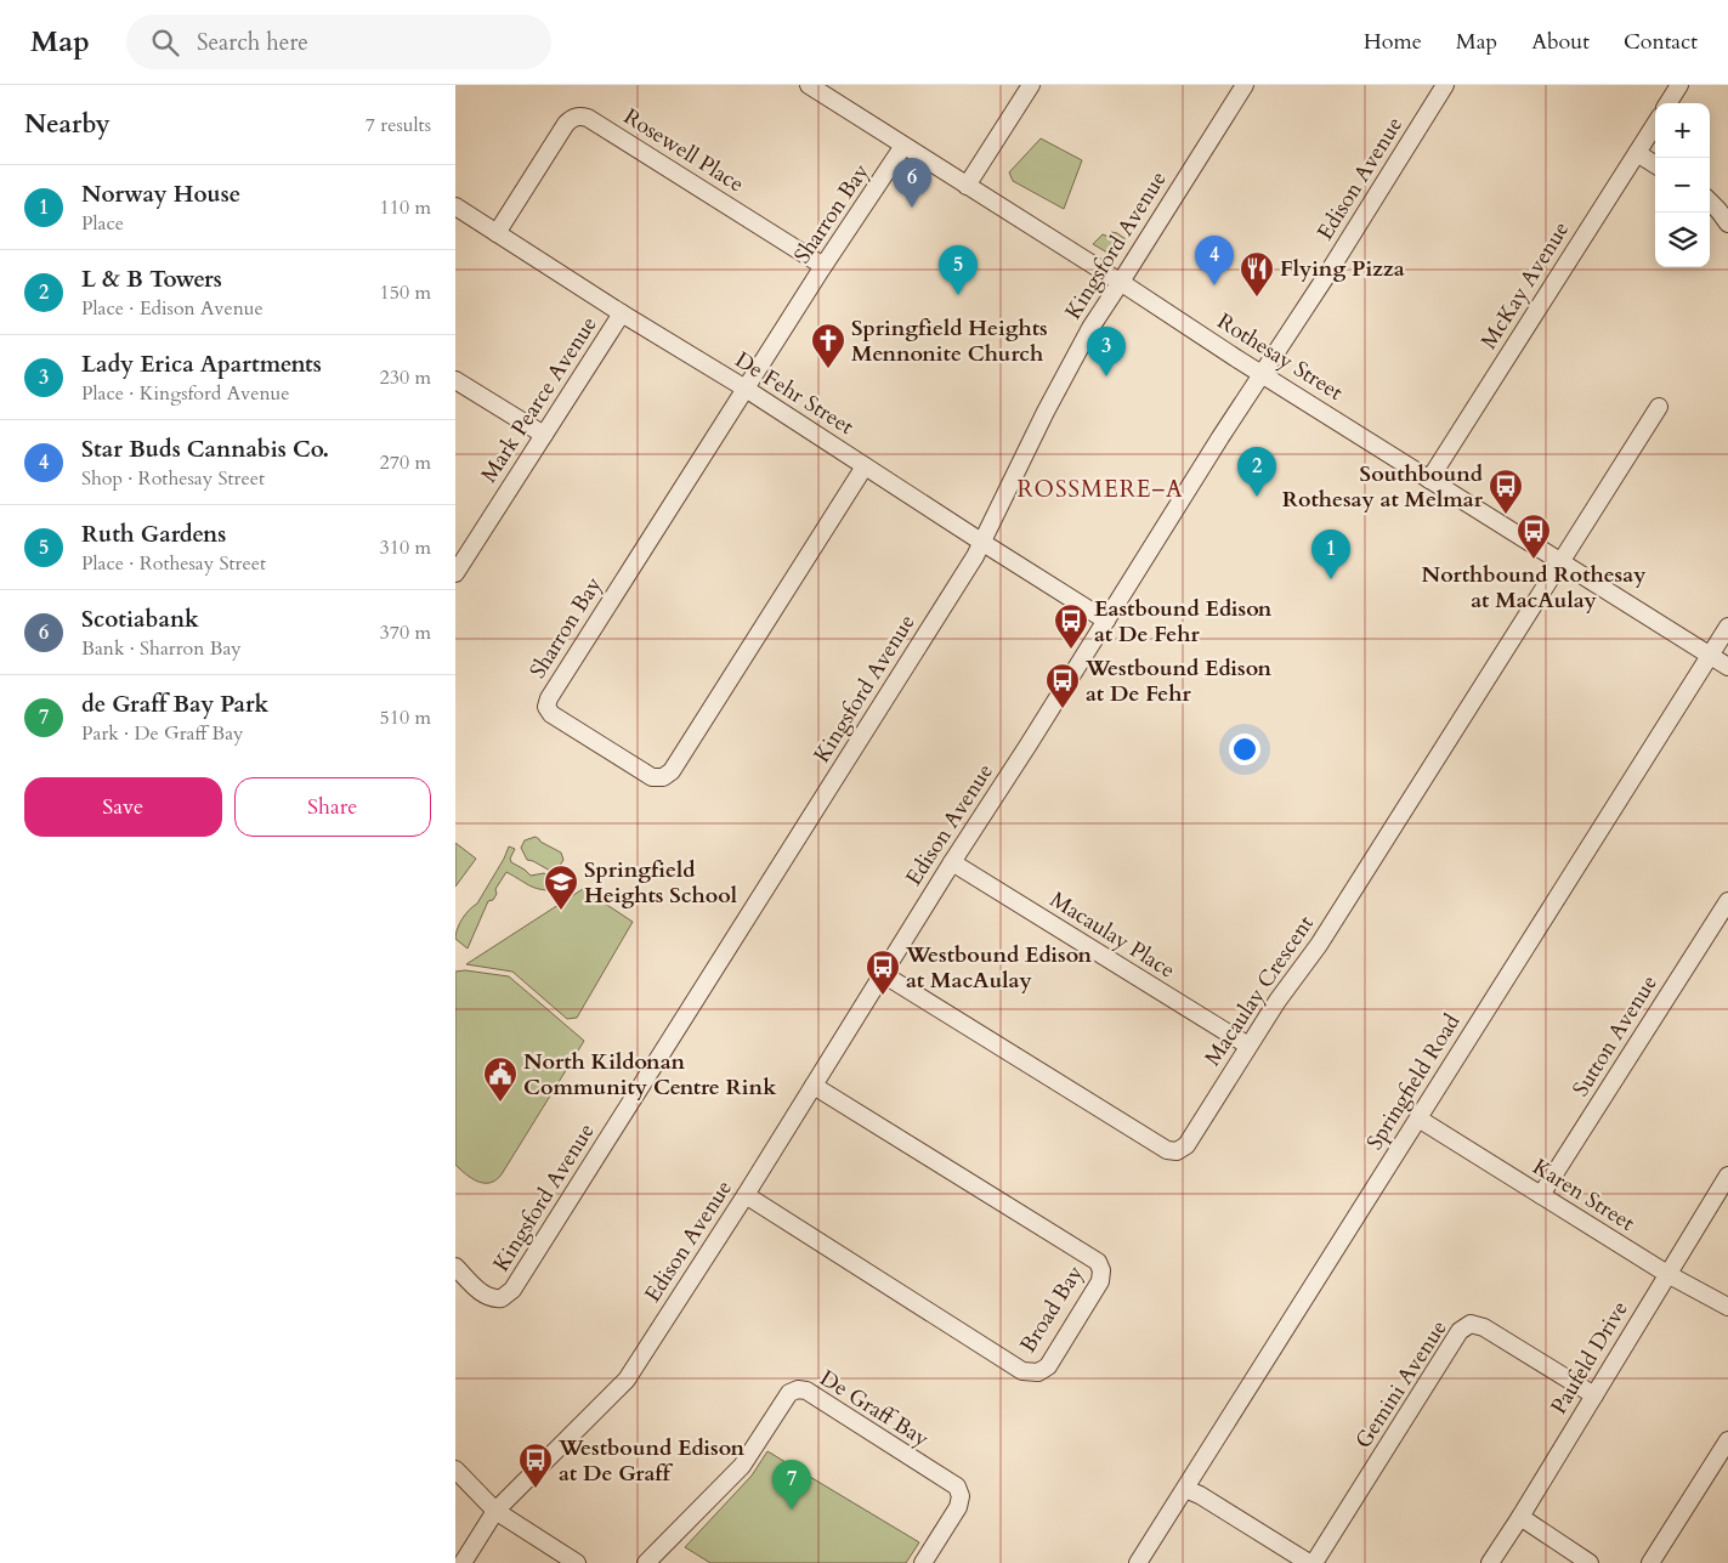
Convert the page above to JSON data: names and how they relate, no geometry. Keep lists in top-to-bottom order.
{
  "streets": {
    "street": [
      "Rosewell Place",
      "Edison Avenue",
      "Sharron Bay",
      "Kingsford Avenue",
      "McKay Avenue",
      "Rothesay Street",
      "De Fehr Street",
      "Mark Pearce Avenue",
      "Macaulay Place",
      "Macaulay Crescent",
      "Sutton Avenue",
      "Springfield Road",
      "Karen Street",
      "Broad Bay",
      "Paufeld Drive",
      "Gemini Avenue",
      "De Graff Bay"
    ]
  },
  "crossings": [
    ["Rosewell Place", "Sharron Bay"],
    ["Rosewell Place", "De Fehr Street"],
    ["Edison Avenue", "Rothesay Street"],
    ["Edison Avenue", "De Fehr Street"],
    ["Edison Avenue", "Macaulay Place"],
    ["Edison Avenue", "Macaulay Crescent"],
    ["Edison Avenue", "Broad Bay"],
    ["Sharron Bay", "Rothesay Street"],
    ["Sharron Bay", "De Fehr Street"],
    ["Kingsford Avenue", "Rothesay Street"],
    ["Kingsford Avenue", "De Fehr Street"],
    ["McKay Avenue", "Rothesay Street"],
    ["Rothesay Street", "Macaulay Crescent"],
    ["Rothesay Street", "Springfield Road"],
    ["De Fehr Street", "Mark Pearce Avenue"],
    ["Macaulay Place", "Macaulay Crescent"],
    ["Sutton Avenue", "Karen Street"],
    ["Springfield Road", "Karen Street"],
    ["Karen Street", "Paufeld Drive"],
    ["Paufeld Drive", "Gemini Avenue"]
  ],
  "districts": ["ROSSMERE–A"],
  "places": {
    "restaurant": ["Flying Pizza"],
    "church": ["Springfield Heights Mennonite Church"],
    "bus stop": [
      "Southbound Rothesay at Melmar",
      "Northbound Rothesay at MacAulay",
      "Eastbound Edison at De Fehr",
      "Westbound Edison at De Fehr",
      "Westbound Edison at MacAulay",
      "Westbound Edison at De Graff"
    ],
    "school or university": ["Springfield Heights School"],
    "public building": ["North Kildonan Community Centre Rink"]
  },
  "page": {
    "header": "Map",
    "search": "Search here",
    "nav": [
      "Home",
      "Map",
      "About",
      "Contact"
    ],
    "heading": ["Nearby", "7 results"],
    "map_buttons": ["+", "−"],
    "pins": [
      "6",
      "4",
      "5",
      "3",
      "2",
      "1",
      "7"
    ],
    "list": [
      {
        "mark": "1",
        "name": "Norway House",
        "note": "Place",
        "value": "110 m"
      },
      {
        "mark": "2",
        "name": "L & B Towers",
        "note": "Place · Edison Avenue",
        "value": "150 m"
      },
      {
        "mark": "3",
        "name": "Lady Erica Apartments",
        "note": "Place · Kingsford Avenue",
        "value": "230 m"
      },
      {
        "mark": "4",
        "name": "Star Buds Cannabis Co.",
        "note": "Shop · Rothesay Street",
        "value": "270 m"
      },
      {
        "mark": "5",
        "name": "Ruth Gardens",
        "note": "Place · Rothesay Street",
        "value": "310 m"
      },
      {
        "mark": "6",
        "name": "Scotiabank",
        "note": "Bank · Sharron Bay",
        "value": "370 m"
      },
      {
        "mark": "7",
        "name": "de Graff Bay Park",
        "note": "Park · De Graff Bay",
        "value": "510 m"
      }
    ],
    "buttons": ["Save", "Share"]
  }
}
